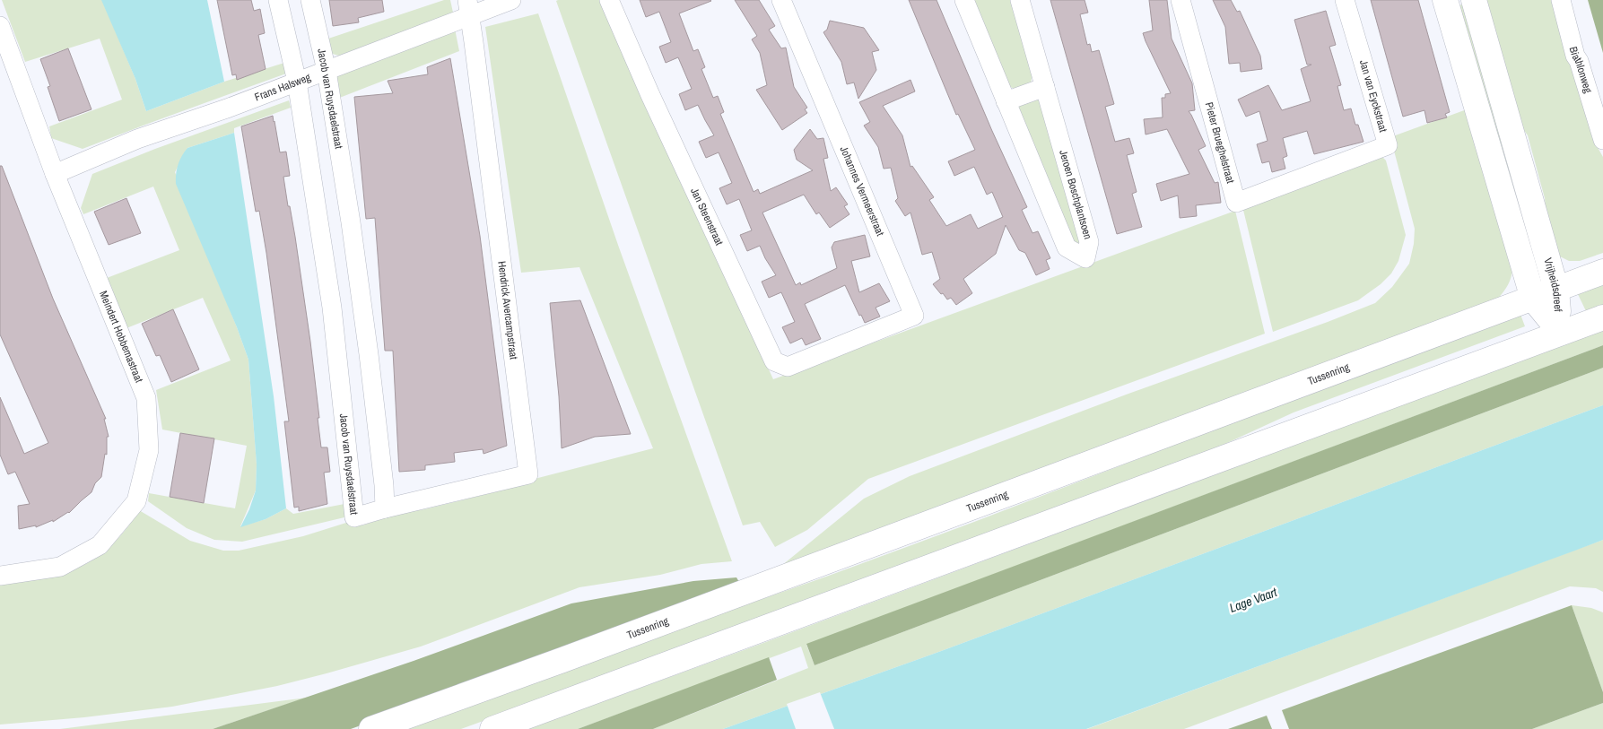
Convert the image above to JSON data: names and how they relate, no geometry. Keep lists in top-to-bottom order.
{
  "streets": {
    "main road": ["Vrijheidsdreef", "Tussenring"],
    "street": [
      "Biathlonweg",
      "Frans Halsweg",
      "Jan van Eyckstraat",
      "Jacob van Ruysdaelstraat",
      "Pieter Brueghelstraat",
      "Johannes Vermeerstraat",
      "Jeroen Boschplantsoen",
      "Jan Steenstraat",
      "Hendrick Avercampstraat",
      "Meindert Hobbemastraat"
    ]
  },
  "crossings": [
    ["Frans Halsweg", "Jacob van Ruysdaelstraat"],
    ["Frans Halsweg", "Hendrick Avercampstraat"],
    ["Frans Halsweg", "Meindert Hobbemastraat"],
    ["Jan van Eyckstraat", "Pieter Brueghelstraat"],
    ["Jacob van Ruysdaelstraat", "Hendrick Avercampstraat"],
    ["Johannes Vermeerstraat", "Jan Steenstraat"],
    ["Vrijheidsdreef", "Tussenring"]
  ],
  "water": ["Lage Vaart"]
}
